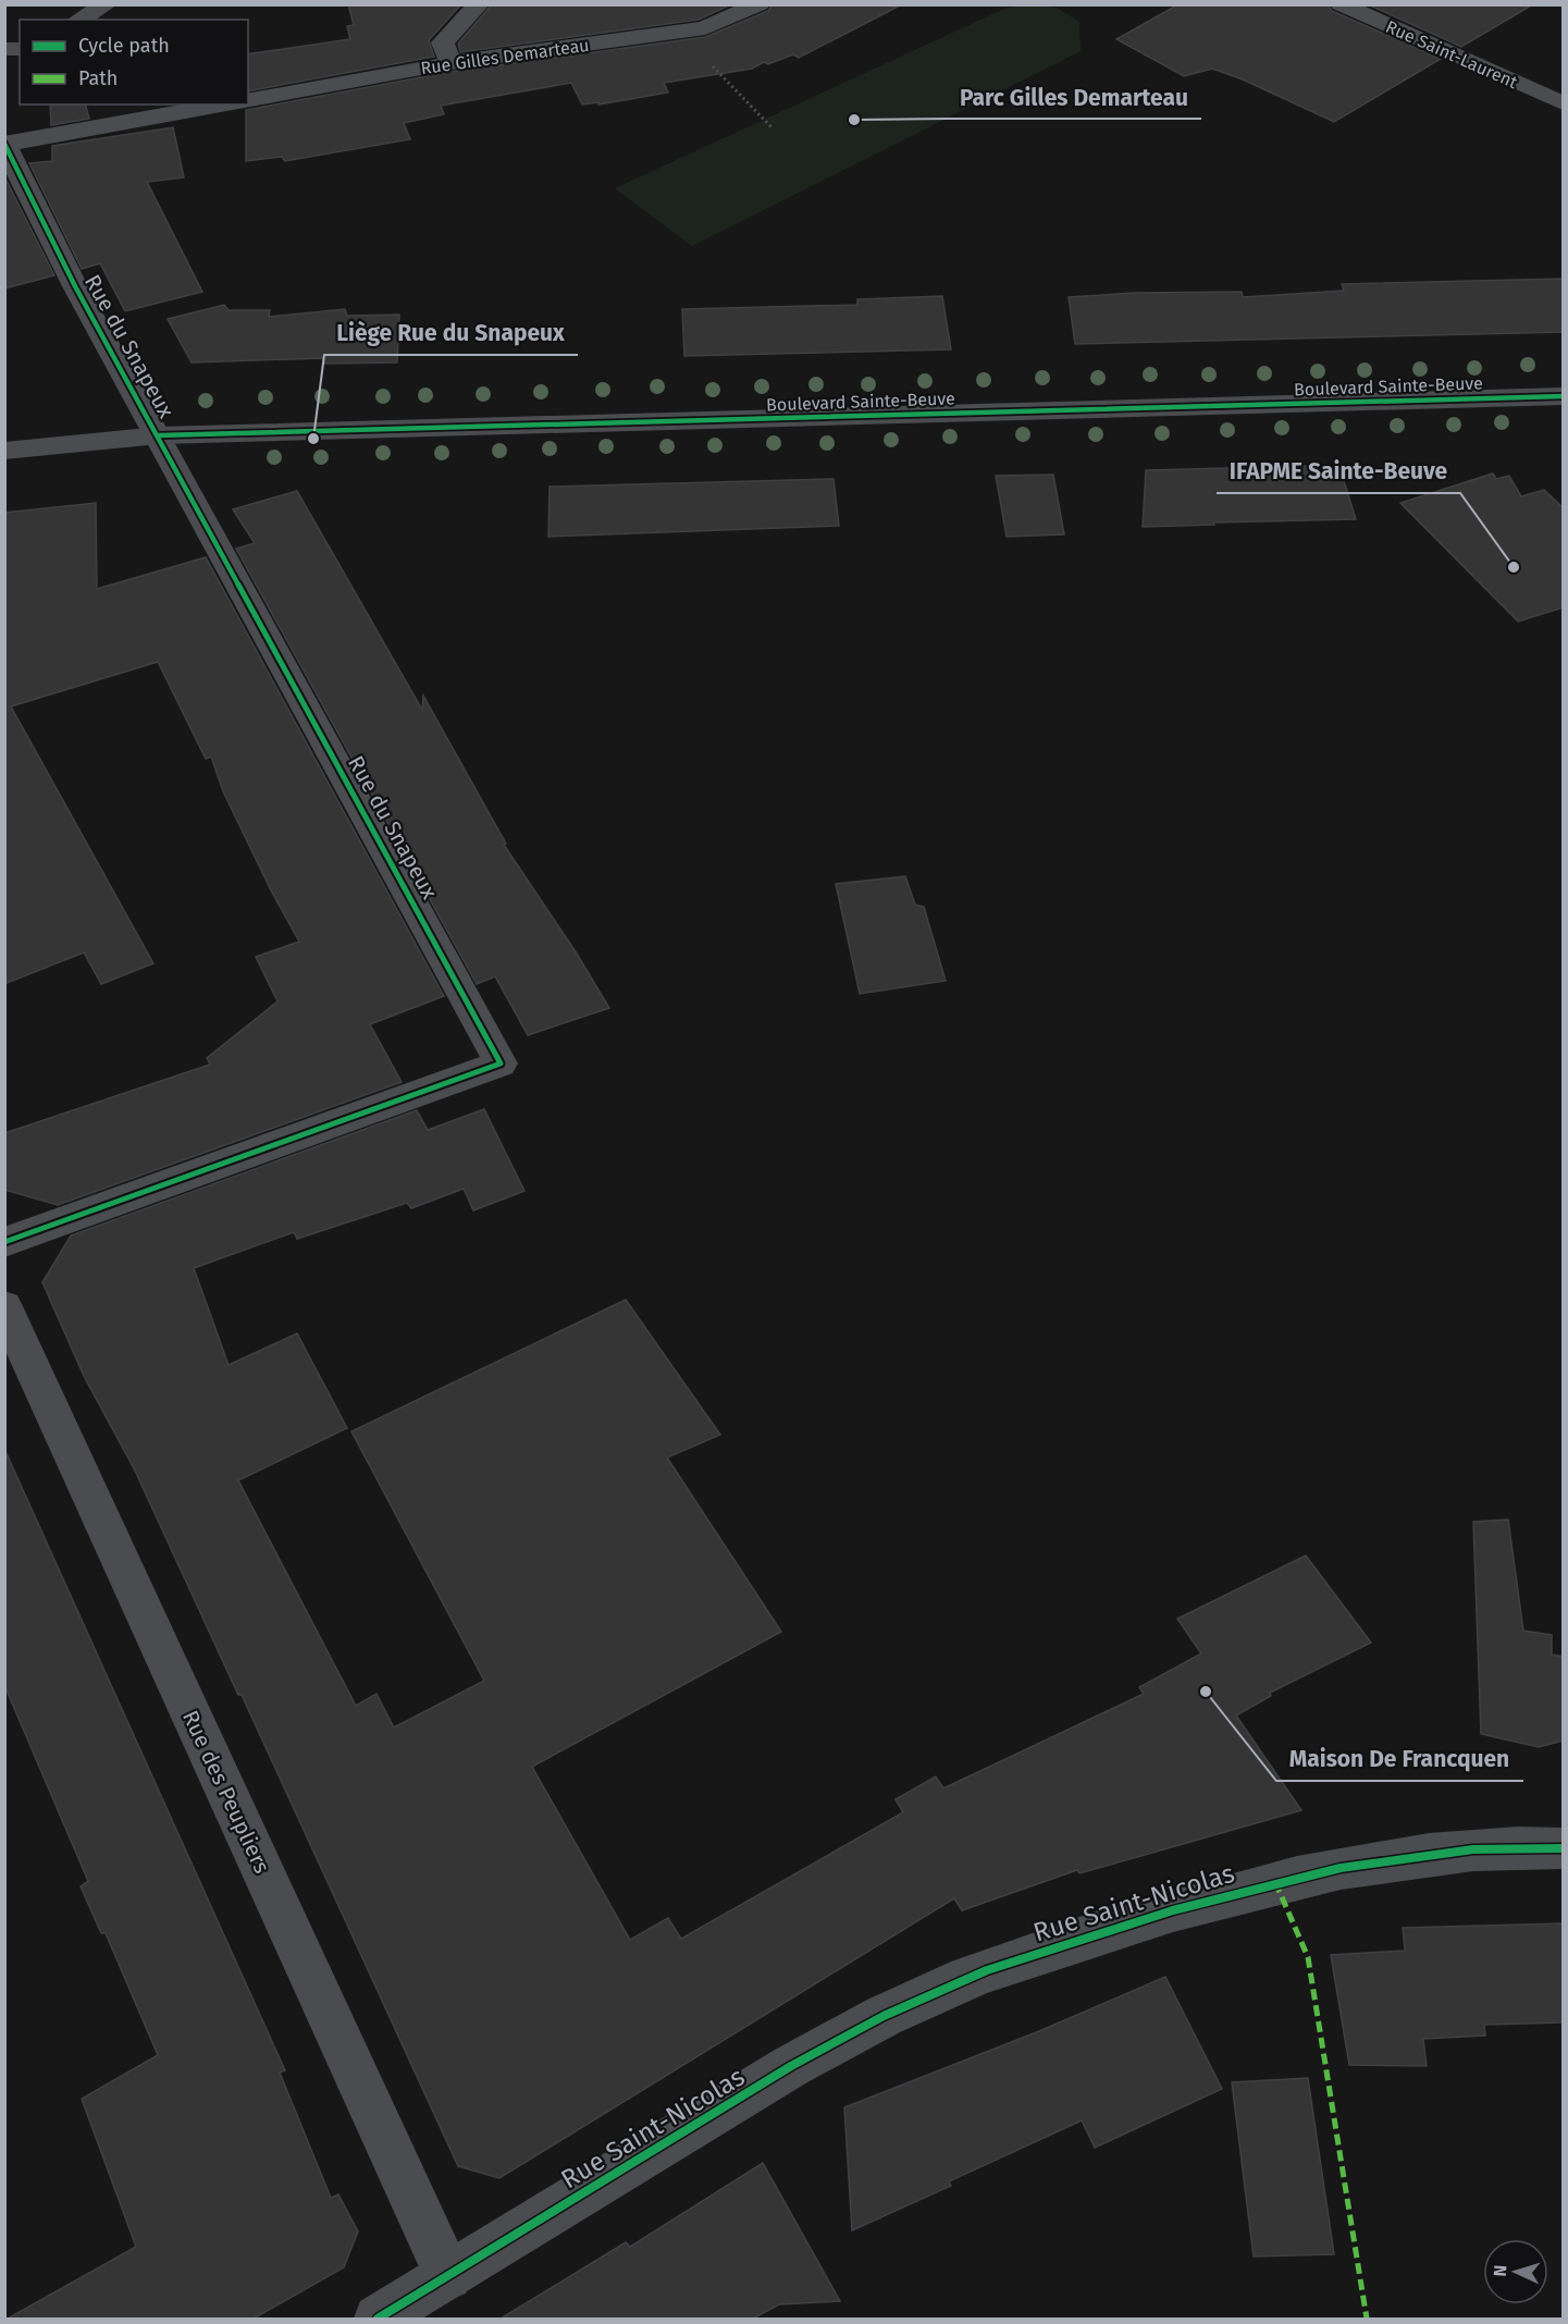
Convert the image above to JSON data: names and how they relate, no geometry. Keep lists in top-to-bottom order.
{
  "streets": {
    "street": [
      "Rue Saint-Laurent",
      "Rue Gilles Demarteau",
      "Rue du Snapeux",
      "Boulevard Sainte-Beuve",
      "Rue des Peupliers",
      "Rue Saint-Nicolas"
    ]
  },
  "crossings": [
    ["Rue du Snapeux", "Boulevard Sainte-Beuve"],
    ["Rue des Peupliers", "Rue Saint-Nicolas"]
  ],
  "places": [
    "Parc Gilles Demarteau",
    "Liège Rue du Snapeux",
    "IFAPME Sainte-Beuve",
    "Maison De Francquen"
  ],
  "legend": ["Cycle path", "Path"],
  "north": "left"
}
